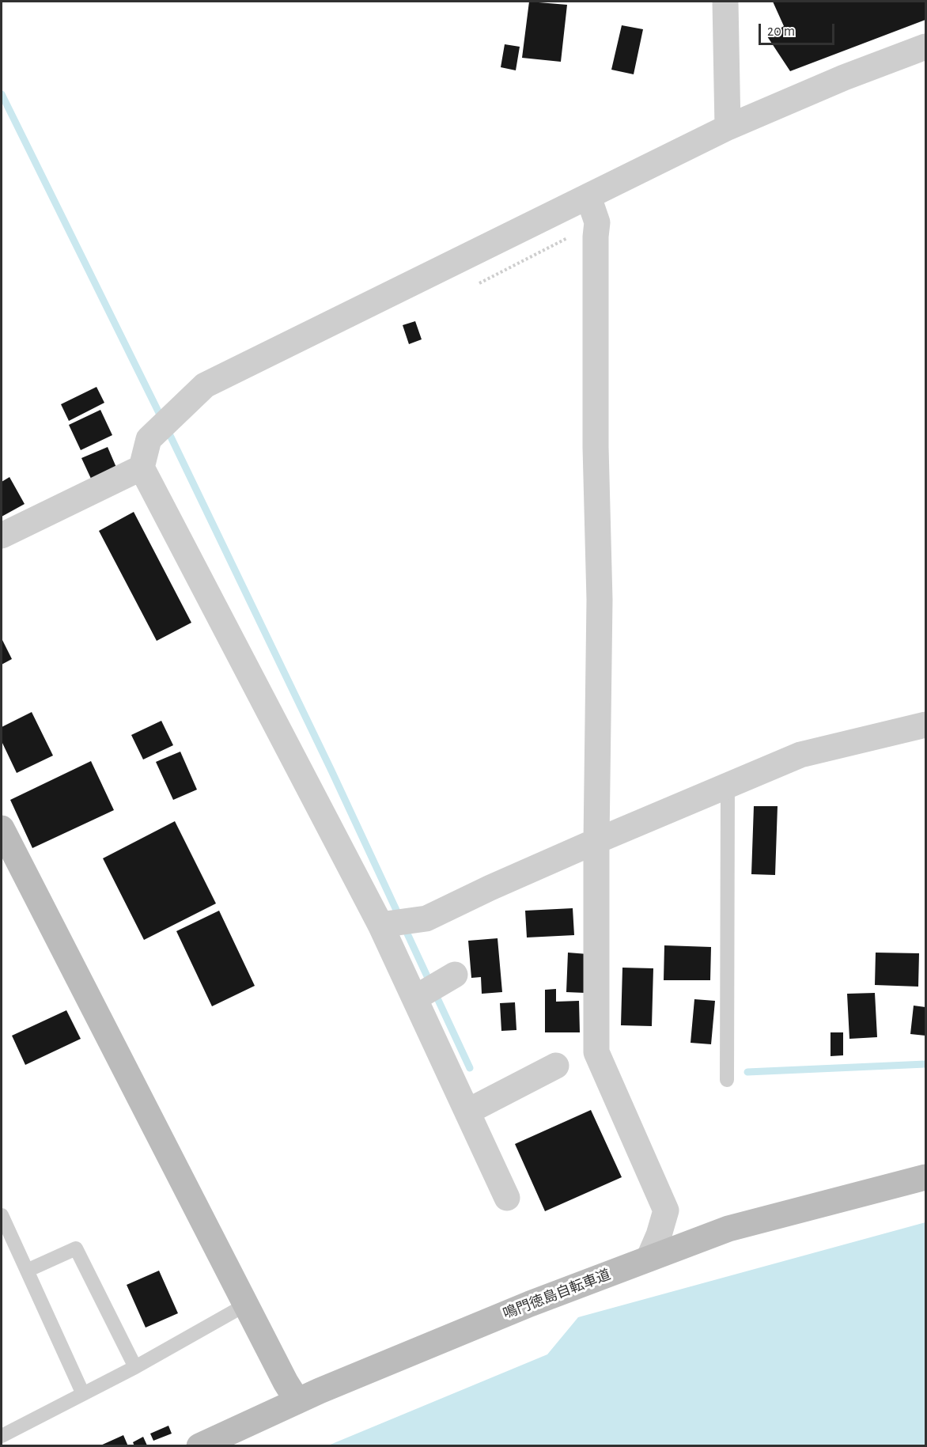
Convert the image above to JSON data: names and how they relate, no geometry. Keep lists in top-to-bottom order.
{
  "streets": {
    "main road": ["鳴門徳島自転車道"]
  },
  "scale_bar": "20 m"
}
